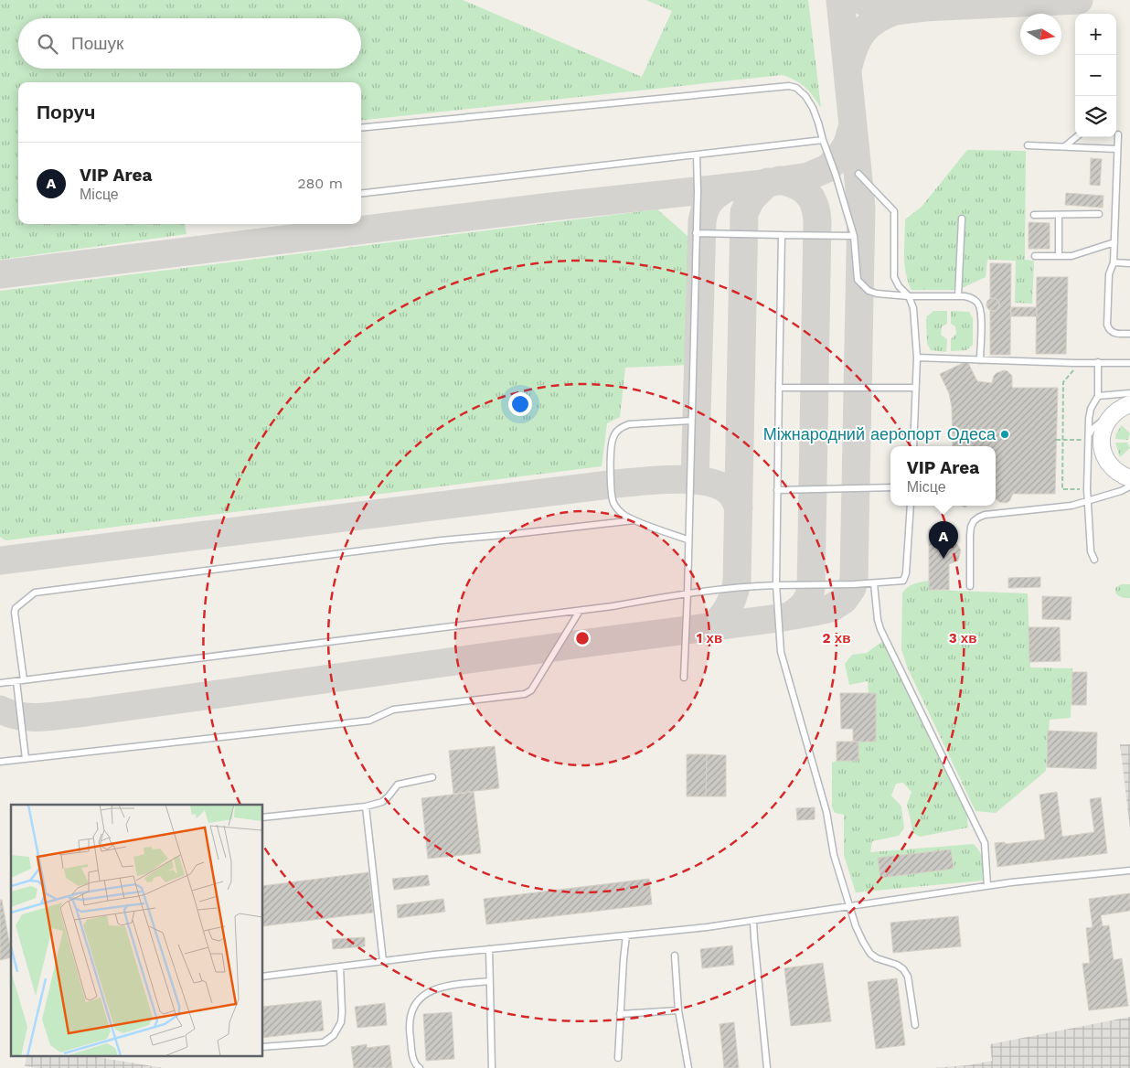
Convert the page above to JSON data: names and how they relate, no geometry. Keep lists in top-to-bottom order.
{
  "places": ["Міжнародний аеропорт Одеса"],
  "north": "right",
  "page": {
    "map_buttons": ["+", "−"],
    "search": "Пошук",
    "heading": "Поруч",
    "list": [
      {
        "mark": "A",
        "name": "VIP Area",
        "note": "Місце",
        "value": "280 m"
      }
    ],
    "popup": ["VIP Area", "Місце"],
    "pins": "A"
  },
  "rings": ["1 хв", "2 хв", "3 хв"]
}
